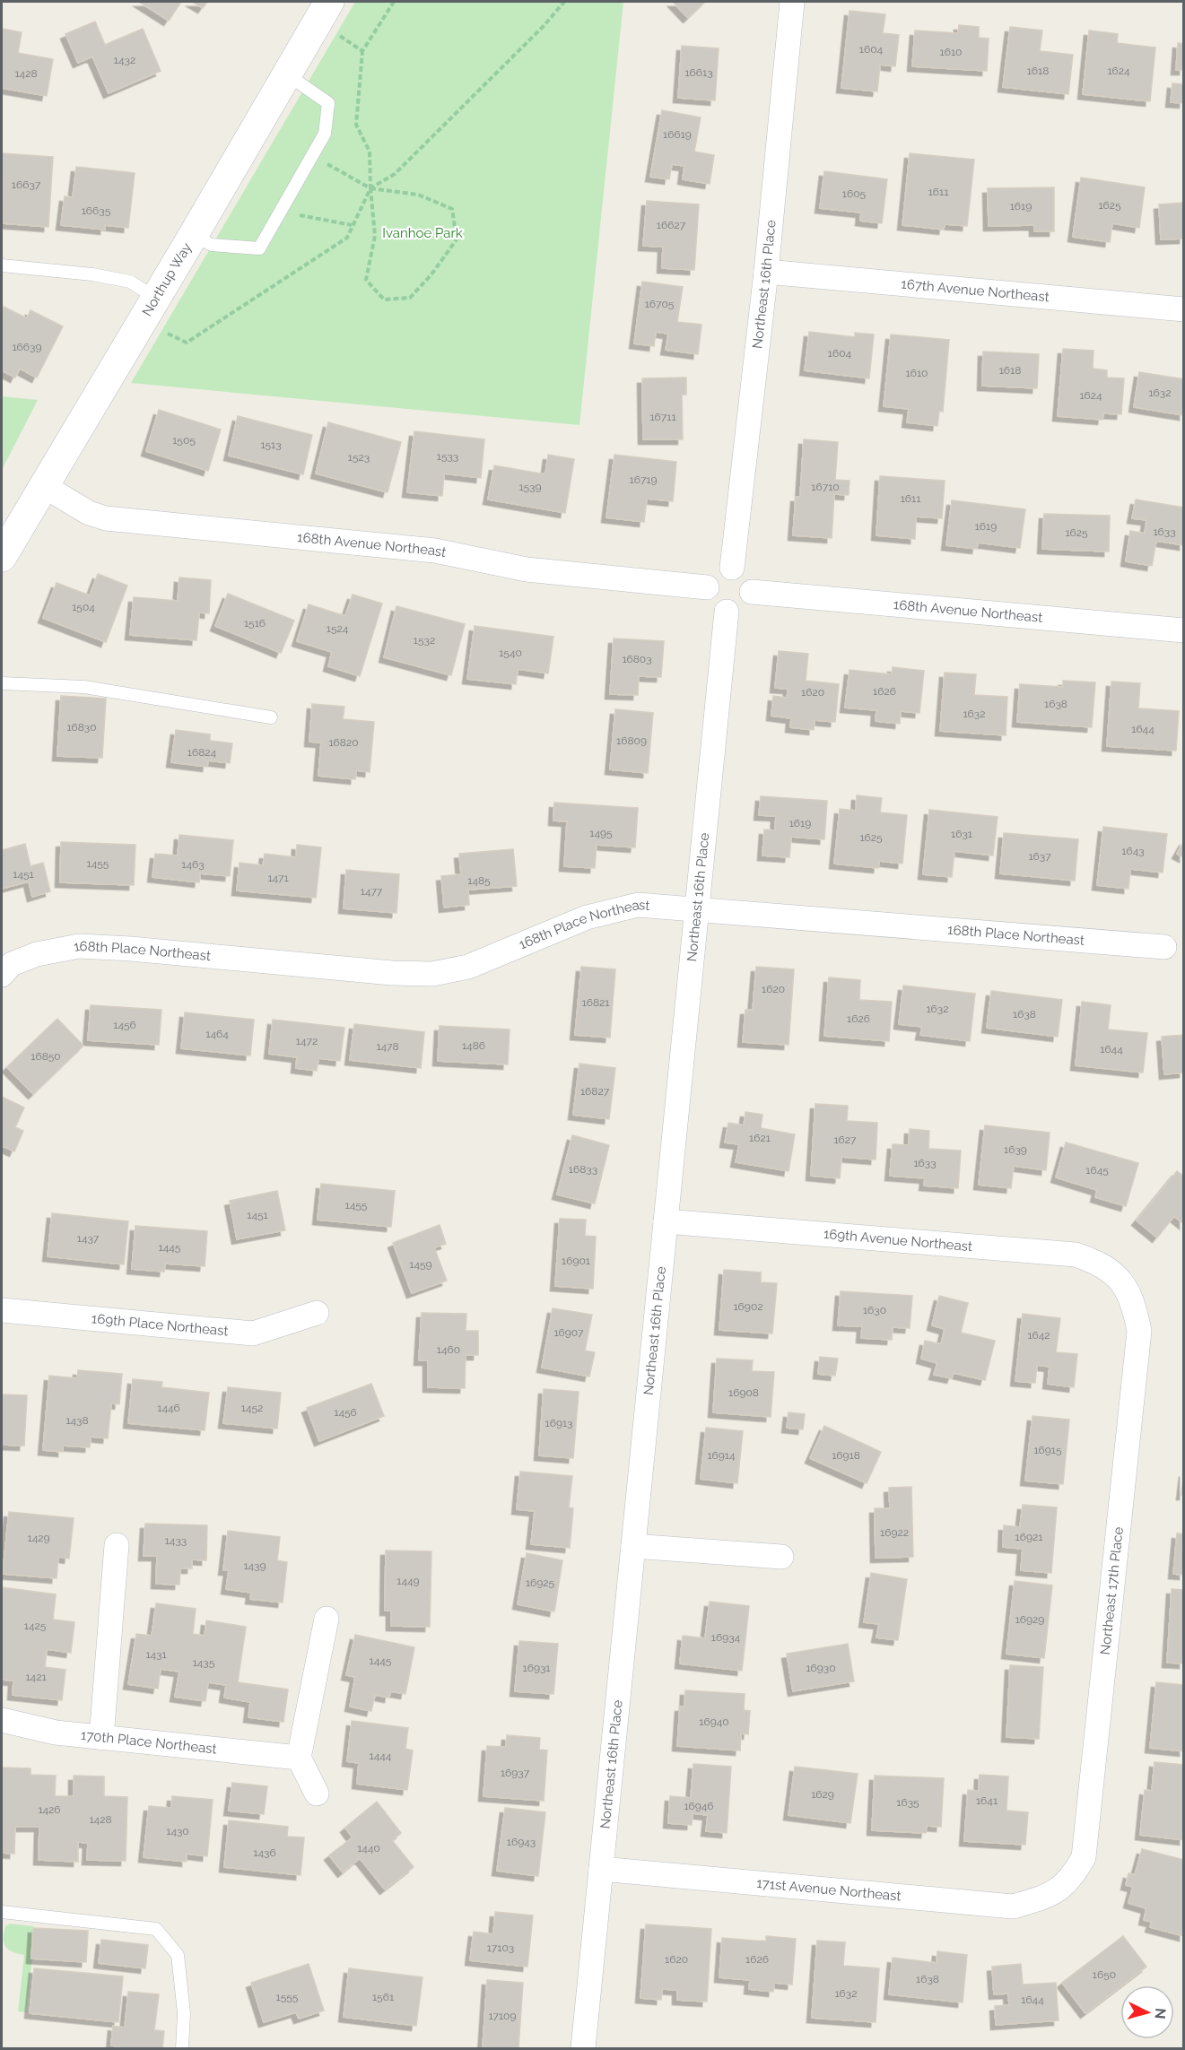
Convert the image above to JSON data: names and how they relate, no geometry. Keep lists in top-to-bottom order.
{
  "streets": {
    "street": [
      "Northup Way",
      "Northeast 16th Place",
      "167th Avenue Northeast",
      "168th Avenue Northeast",
      "168th Place Northeast",
      "169th Avenue Northeast",
      "169th Place Northeast",
      "Northeast 17th Place",
      "170th Place Northeast",
      "171st Avenue Northeast"
    ]
  },
  "crossings": [
    ["Northup Way", "168th Avenue Northeast"],
    ["Northeast 16th Place", "167th Avenue Northeast"],
    ["Northeast 16th Place", "168th Avenue Northeast"],
    ["Northeast 16th Place", "168th Place Northeast"],
    ["Northeast 16th Place", "169th Avenue Northeast"],
    ["Northeast 16th Place", "171st Avenue Northeast"],
    ["169th Avenue Northeast", "Northeast 17th Place"],
    ["Northeast 17th Place", "171st Avenue Northeast"]
  ],
  "parks": ["Ivanhoe Park"],
  "house_numbers": [
    "1604",
    "1610",
    "1432",
    "1618",
    "1624",
    "16613",
    "1428",
    "16619",
    "16637",
    "1611",
    "1605",
    "1625",
    "1619",
    "16635",
    "16627",
    "16705",
    "16639",
    "1604",
    "1618",
    "1610",
    "1632",
    "1624",
    "16711",
    "1505",
    "1513",
    "1533",
    "1523",
    "16719",
    "1539",
    "16710",
    "1611",
    "1619",
    "1633",
    "1625",
    "1504",
    "1516",
    "1524",
    "1532",
    "1540",
    "16803",
    "1626",
    "1620",
    "1638",
    "1632",
    "16830",
    "1644",
    "16809",
    "16820",
    "16824",
    "1619",
    "1495",
    "1631",
    "1625",
    "1643",
    "1637",
    "1455",
    "1463",
    "1451",
    "1471",
    "1485",
    "1477",
    "1620",
    "16821",
    "1632",
    "1638",
    "1626",
    "1456",
    "1464",
    "1472",
    "1486",
    "1478",
    "1644",
    "16850",
    "16827",
    "1621",
    "1627",
    "1639",
    "1633",
    "16833",
    "1645",
    "1455",
    "1451",
    "1437",
    "1445",
    "16901",
    "1459",
    "16902",
    "1630",
    "16907",
    "1642",
    "1460",
    "16908",
    "1446",
    "1452",
    "1456",
    "1438",
    "16913",
    "16915",
    "16914",
    "16918",
    "16922",
    "16921",
    "1429",
    "1433",
    "1439",
    "1449",
    "16925",
    "16929",
    "1425",
    "16934",
    "1431",
    "1445",
    "1435",
    "16931",
    "16930",
    "1421",
    "16940",
    "1444",
    "16937",
    "1629",
    "1641",
    "1635",
    "16946",
    "1426",
    "1428",
    "1430",
    "16943",
    "1440",
    "1436",
    "17103",
    "1620",
    "1626",
    "1650",
    "1638",
    "1632",
    "1555",
    "1561",
    "1644",
    "17109"
  ],
  "north": "right"
}
